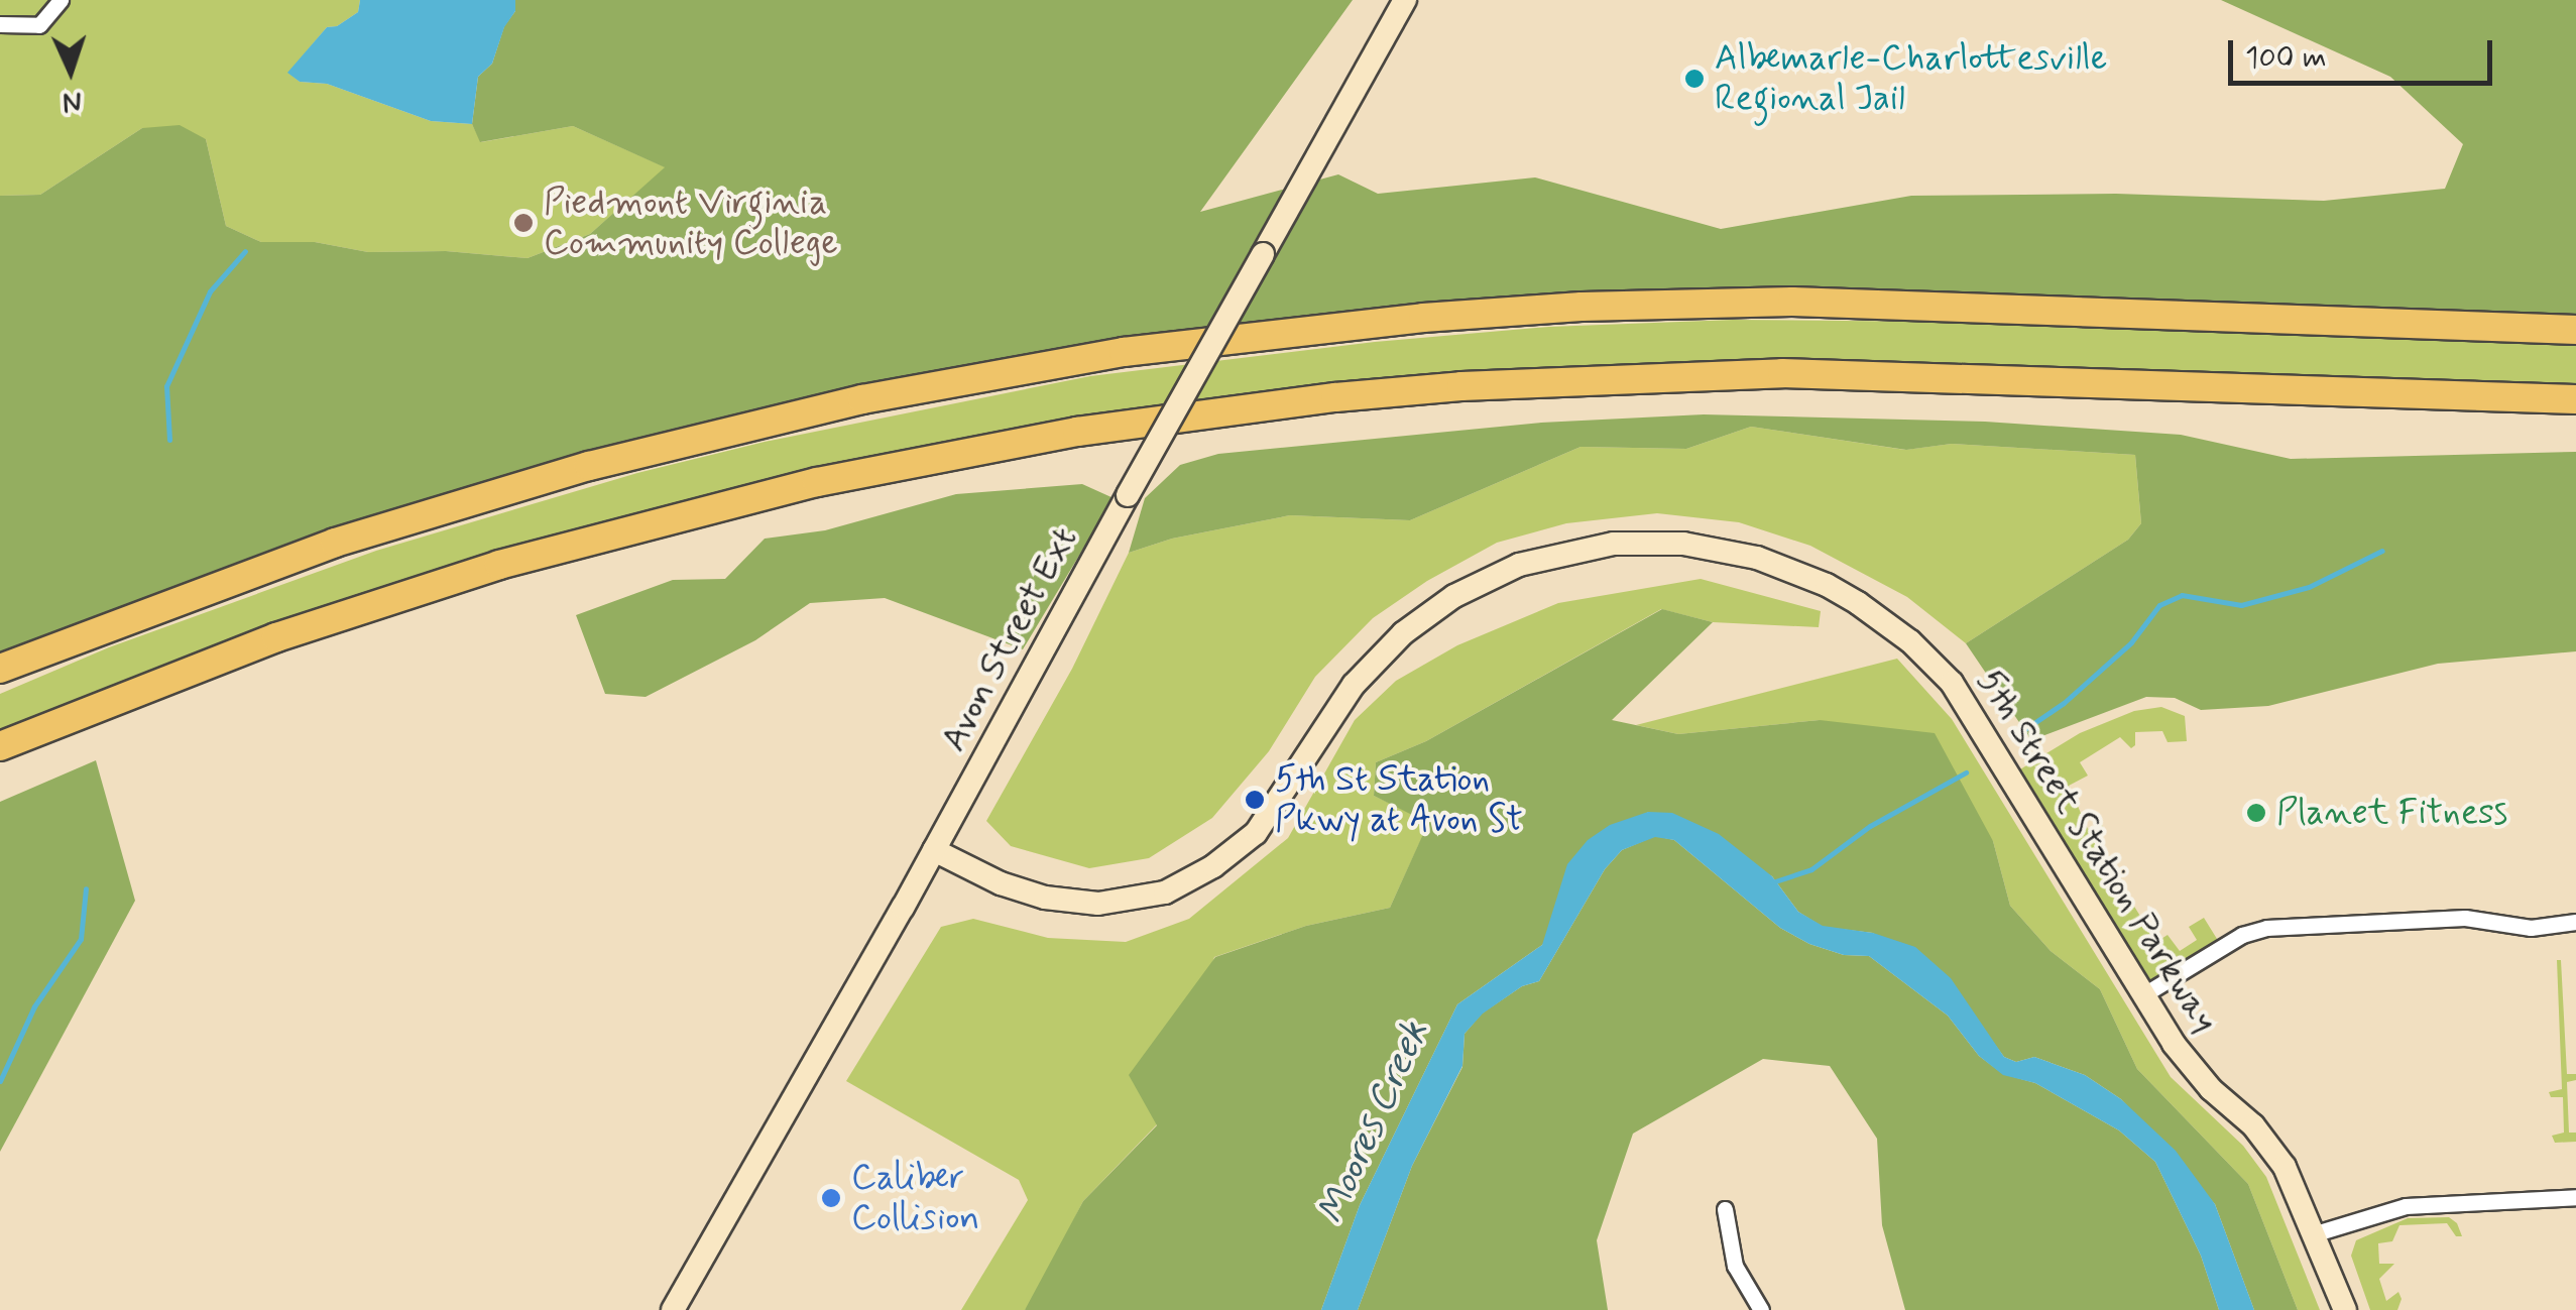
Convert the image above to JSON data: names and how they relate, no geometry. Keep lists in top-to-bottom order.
{
  "streets": {
    "street": ["Avon Street Ext", "5th Street Station Parkway"]
  },
  "crossings": [
    ["Avon Street Ext", "5th Street Station Parkway"]
  ],
  "water": ["Moores Creek"],
  "places": [
    "Albemarle-Charlottesville Regional Jail",
    "Piedmont Virginia Community College",
    "5th St Station Pkwy at Avon St",
    "Planet Fitness",
    "Caliber Collision"
  ],
  "scale_bar": "100 m",
  "north": "bottom"
}
